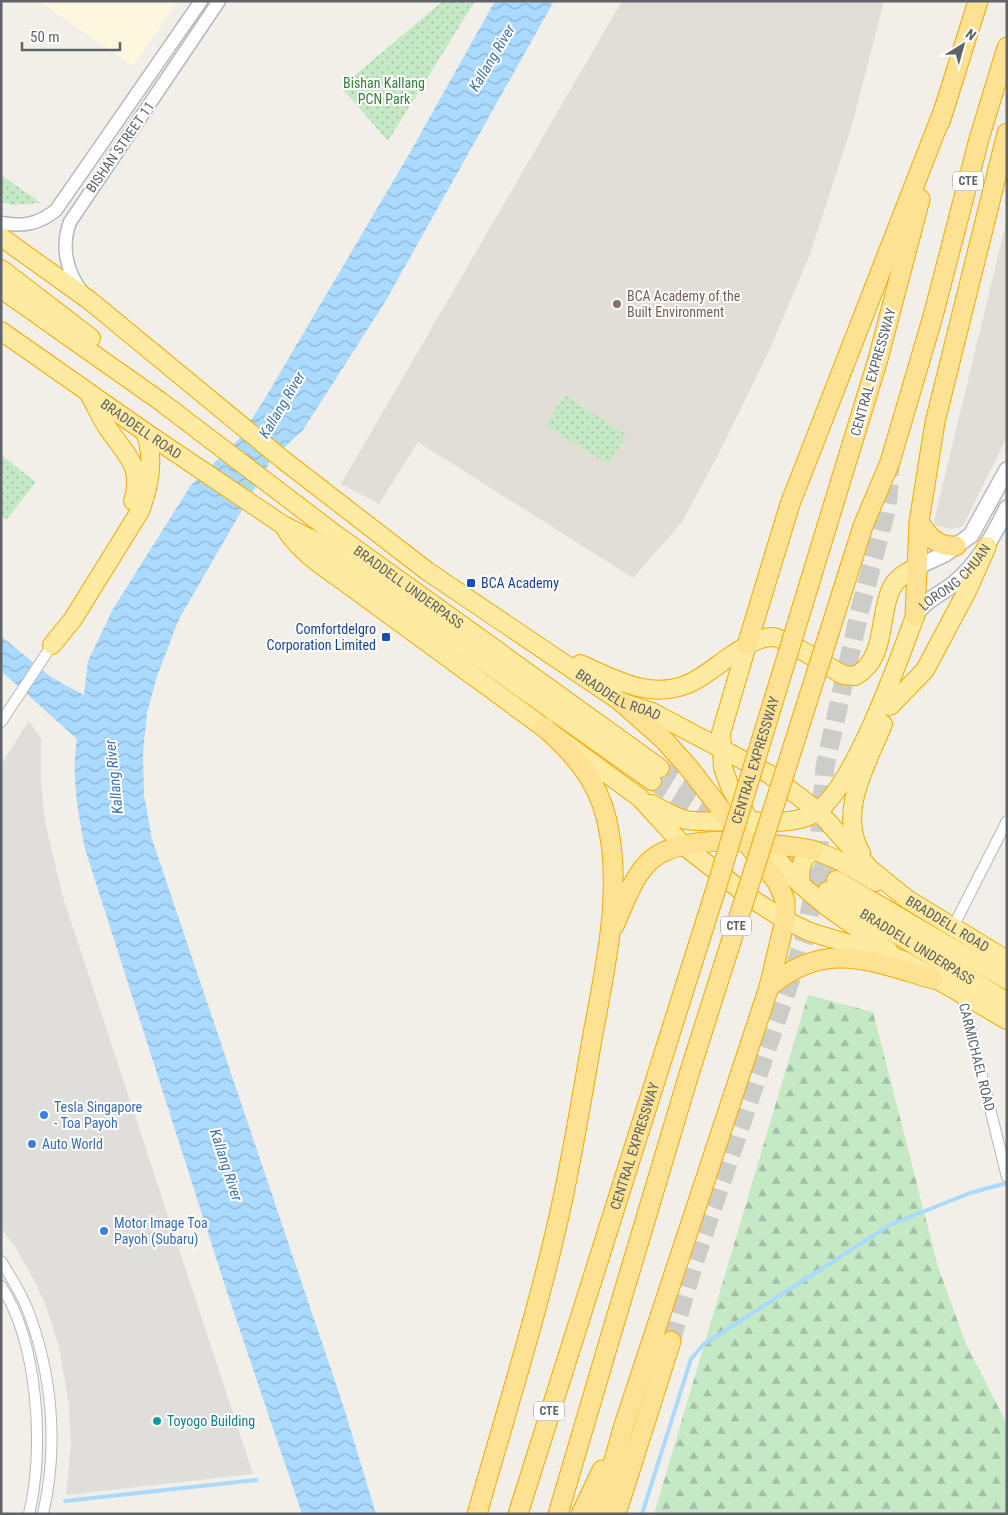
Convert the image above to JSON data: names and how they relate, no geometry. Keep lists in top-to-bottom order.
{
  "streets": {
    "highway": [
      "CTE",
      "CENTRAL EXPRESSWAY",
      "BRADDELL ROAD",
      "BRADDELL UNDERPASS"
    ],
    "main road": ["LORONG CHUAN"],
    "street": ["BISHAN STREET 11", "CARMICHAEL ROAD"]
  },
  "crossings": [
    ["BISHAN STREET 11", "BRADDELL ROAD"],
    ["BRADDELL ROAD", "BRADDELL UNDERPASS"]
  ],
  "water": ["Kallang River"],
  "parks": ["Bishan Kallang PCN Park"],
  "places": {
    "other": [
      "BCA Academy of the Built Environment",
      "Tesla Singapore - Toa Payoh",
      "Auto World",
      "Motor Image Toa Payoh (Subaru)",
      "Toyogo Building"
    ],
    "transit": ["BCA Academy", "Comfortdelgro Corporation Limited"]
  },
  "scale_bar": "50 m",
  "north": "top right"
}
